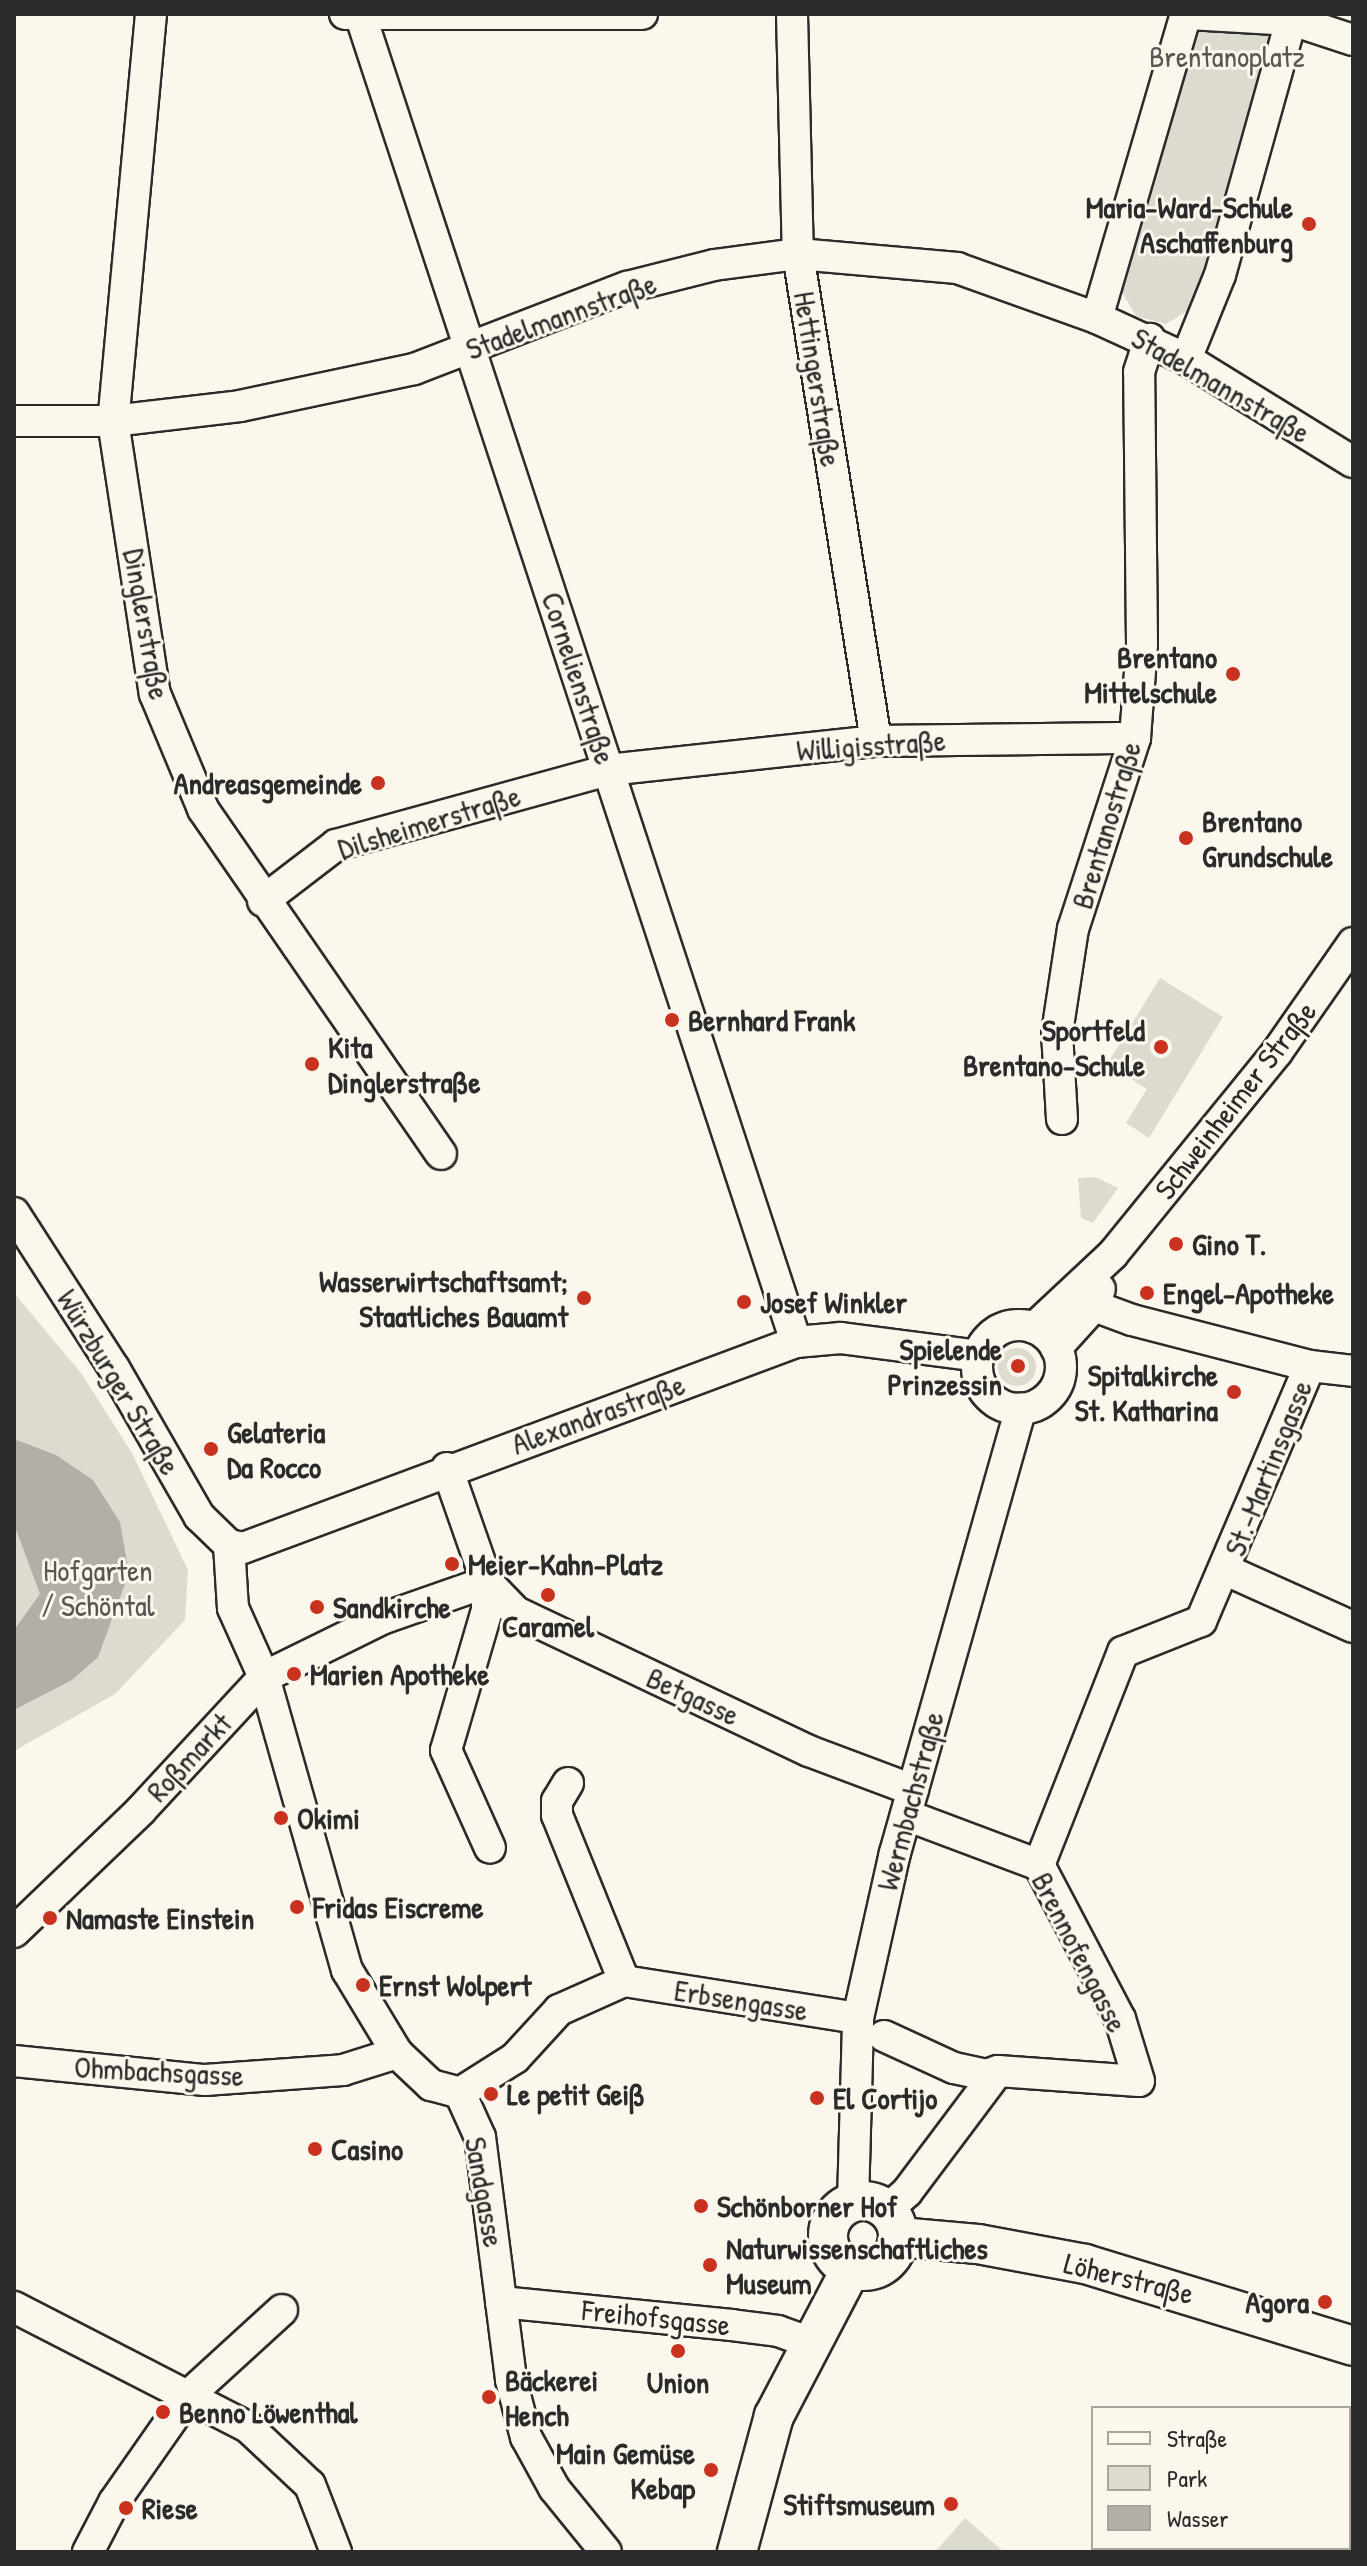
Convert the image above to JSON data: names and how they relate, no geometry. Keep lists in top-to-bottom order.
{
  "streets": {
    "main road": ["Löherstraße"],
    "street": [
      "Stadelmannstraße",
      "Hettingerstraße",
      "Dinglerstraße",
      "Cornelienstraße",
      "Willigisstraße",
      "Dilsheimerstraße",
      "Brentanostraße",
      "Schweinheimer Straße",
      "Würzburger Straße",
      "Alexandrastraße",
      "St.-Martinsgasse",
      "Betgasse",
      "Roßmarkt",
      "Wermbachstraße",
      "Brennofengasse",
      "Erbsengasse",
      "Ohmbachsgasse",
      "Sandgasse",
      "Freihofsgasse"
    ]
  },
  "crossings": [
    ["Stadelmannstraße", "Hettingerstraße"],
    ["Stadelmannstraße", "Dinglerstraße"],
    ["Stadelmannstraße", "Cornelienstraße"],
    ["Stadelmannstraße", "Brentanostraße"],
    ["Hettingerstraße", "Willigisstraße"],
    ["Dinglerstraße", "Dilsheimerstraße"],
    ["Cornelienstraße", "Willigisstraße"],
    ["Cornelienstraße", "Dilsheimerstraße"],
    ["Cornelienstraße", "Alexandrastraße"],
    ["Willigisstraße", "Dilsheimerstraße"],
    ["Willigisstraße", "Brentanostraße"],
    ["Schweinheimer Straße", "Alexandrastraße"],
    ["Schweinheimer Straße", "Wermbachstraße"],
    ["Würzburger Straße", "Alexandrastraße"],
    ["Alexandrastraße", "Wermbachstraße"],
    ["St.-Martinsgasse", "Brennofengasse"],
    ["Betgasse", "Wermbachstraße"],
    ["Betgasse", "Brennofengasse"],
    ["Wermbachstraße", "Brennofengasse"],
    ["Wermbachstraße", "Erbsengasse"],
    ["Wermbachstraße", "Löherstraße"],
    ["Sandgasse", "Freihofsgasse"]
  ],
  "parks": ["Brentanoplatz", "Hofgarten / Schöntal"],
  "places": [
    "Maria-Ward-Schule Aschaffenburg",
    "Brentano Mittelschule",
    "Andreasgemeinde",
    "Brentano Grundschule",
    "Bernhard Frank",
    "Sportfeld Brentano-Schule",
    "Kita Dinglerstraße",
    "Gino T.",
    "Engel-Apotheke",
    "Wasserwirtschaftsamt; Staatliches Bauamt",
    "Josef Winkler",
    "Spielende Prinzessin",
    "Spitalkirche St. Katharina",
    "Gelateria Da Rocco",
    "Meier-Kahn-Platz",
    "Caramel",
    "Sandkirche",
    "Marien Apotheke",
    "Okimi",
    "Fridas Eiscreme",
    "Namaste Einstein",
    "Ernst Wolpert",
    "Le petit Geiß",
    "El Cortijo",
    "Casino",
    "Schönborner Hof",
    "Naturwissenschaftliches Museum",
    "Agora",
    "Union",
    "Bäckerei Hench",
    "Benno Löwenthal",
    "Main Gemüse Kebap",
    "Stiftsmuseum",
    "Riese"
  ],
  "legend": ["Straße", "Park", "Wasser"]
}
